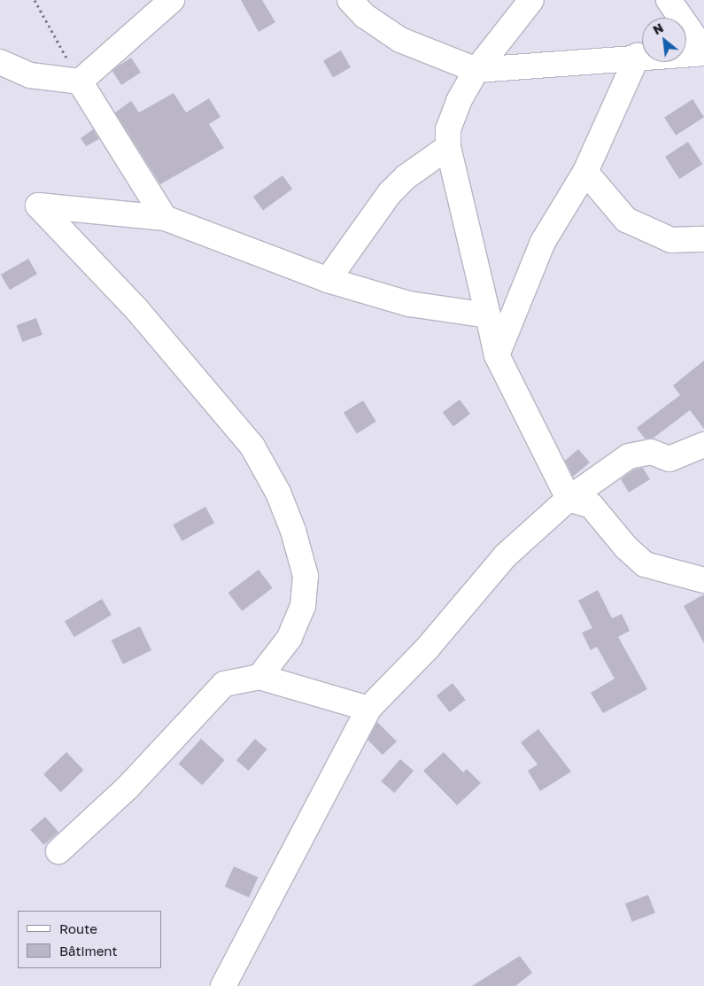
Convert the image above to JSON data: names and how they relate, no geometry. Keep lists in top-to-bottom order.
{
  "legend": ["Route", "Bâtiment"],
  "north": "top left"
}
